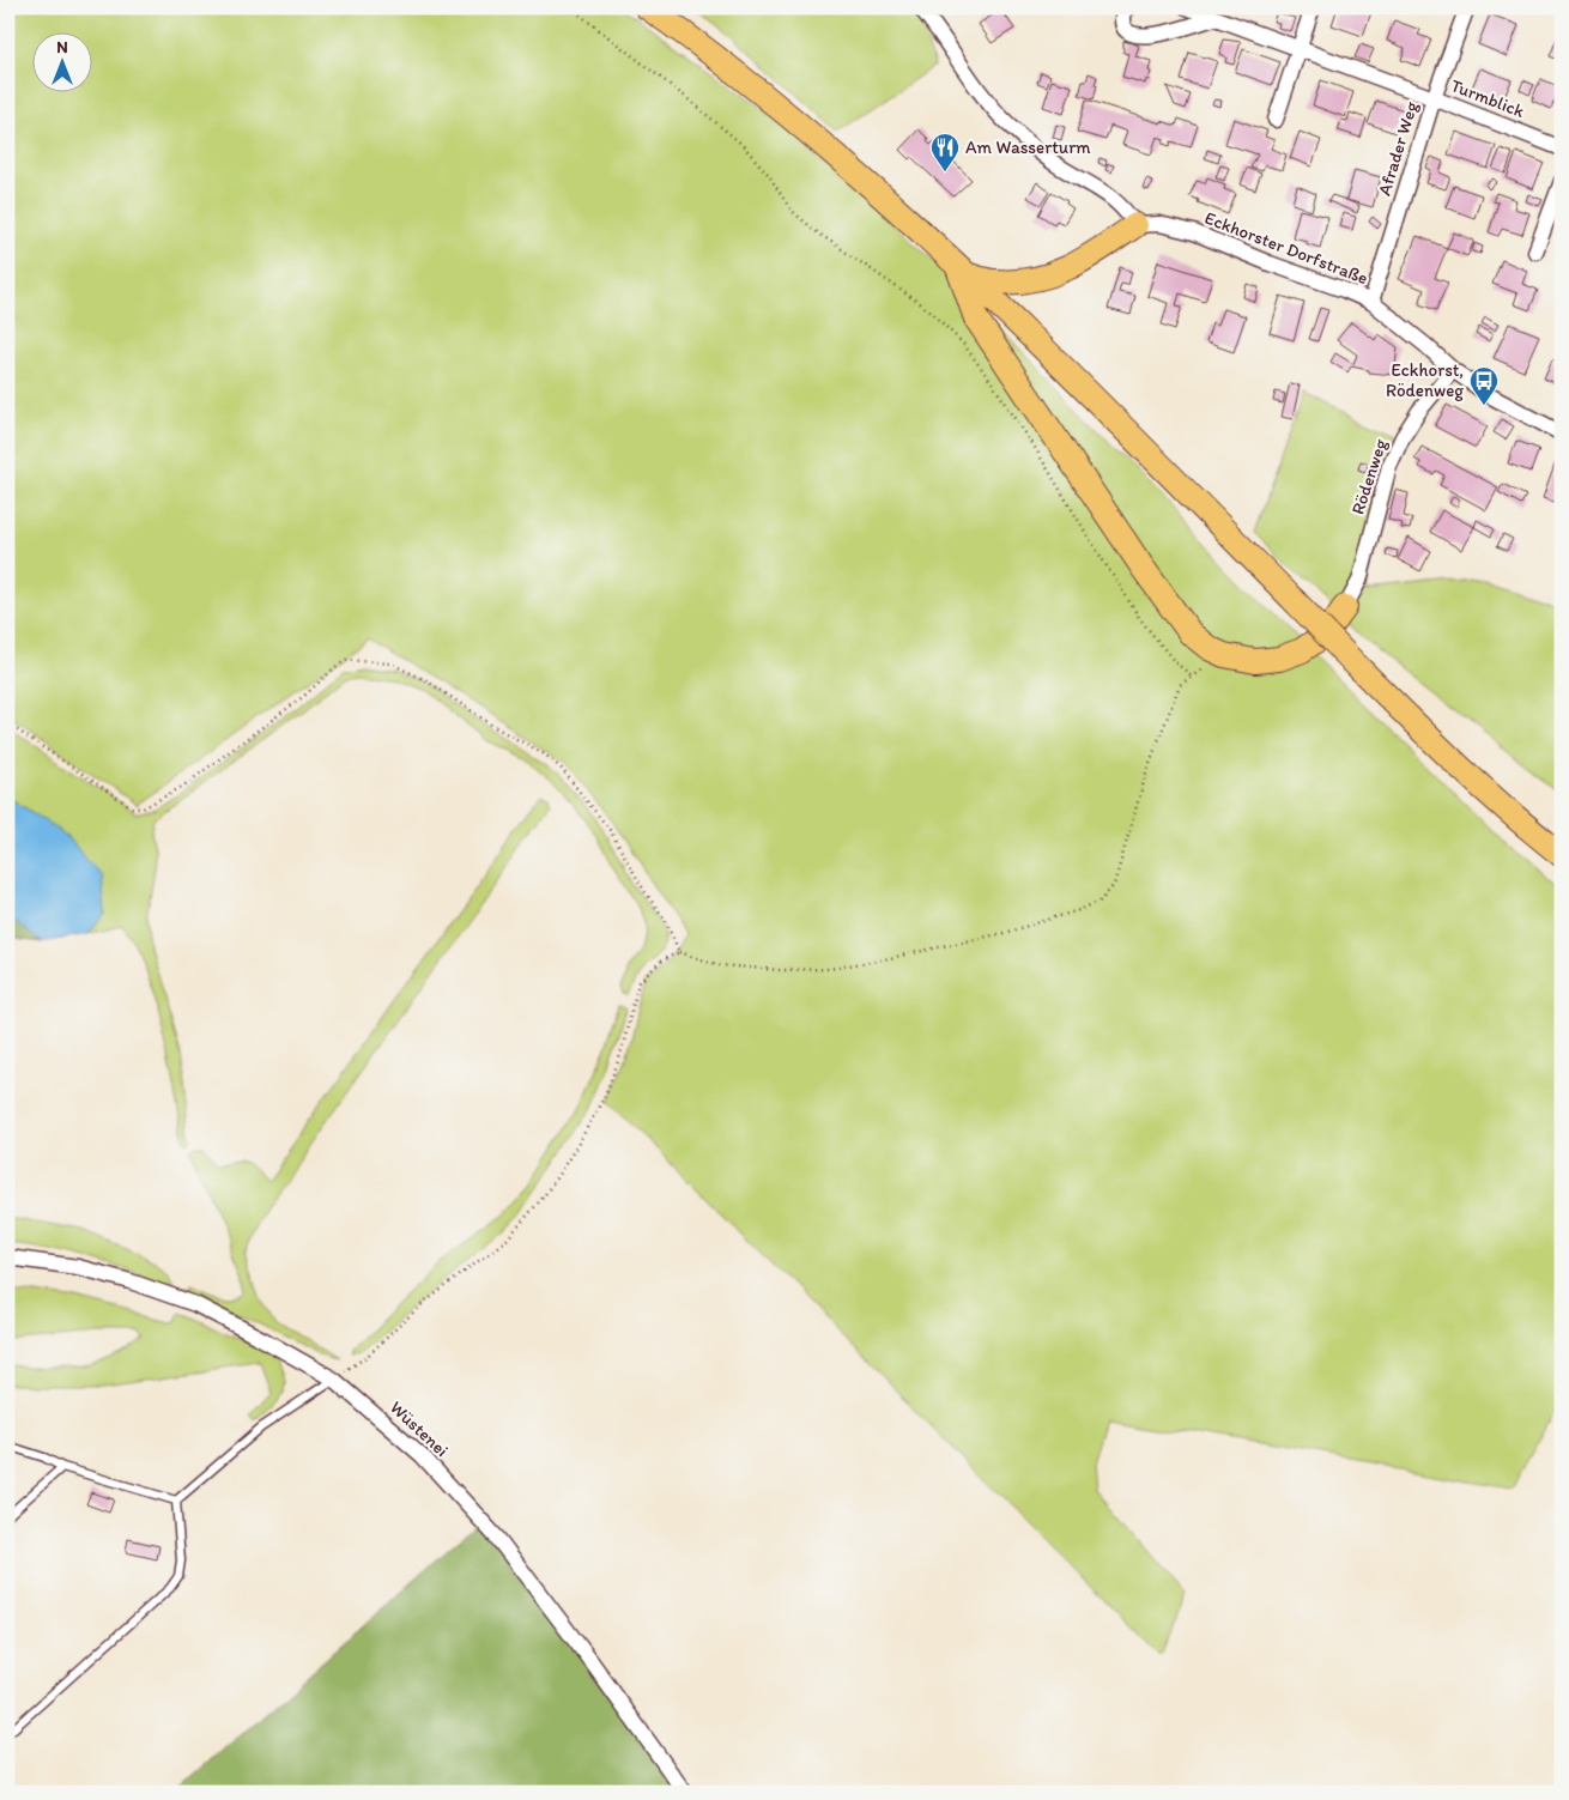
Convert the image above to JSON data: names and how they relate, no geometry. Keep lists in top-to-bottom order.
{
  "streets": {
    "street": [
      "Turmblick",
      "Afrader Weg",
      "Eckhorster Dorfstraße",
      "Rödenweg",
      "Wüstenei"
    ]
  },
  "crossings": [
    ["Turmblick", "Afrader Weg"],
    ["Afrader Weg", "Eckhorster Dorfstraße"],
    ["Eckhorster Dorfstraße", "Rödenweg"]
  ],
  "places": {
    "restaurant": ["Am Wasserturm"],
    "bus stop": ["Eckhorst, Rödenweg"]
  },
  "north": "top"
}
